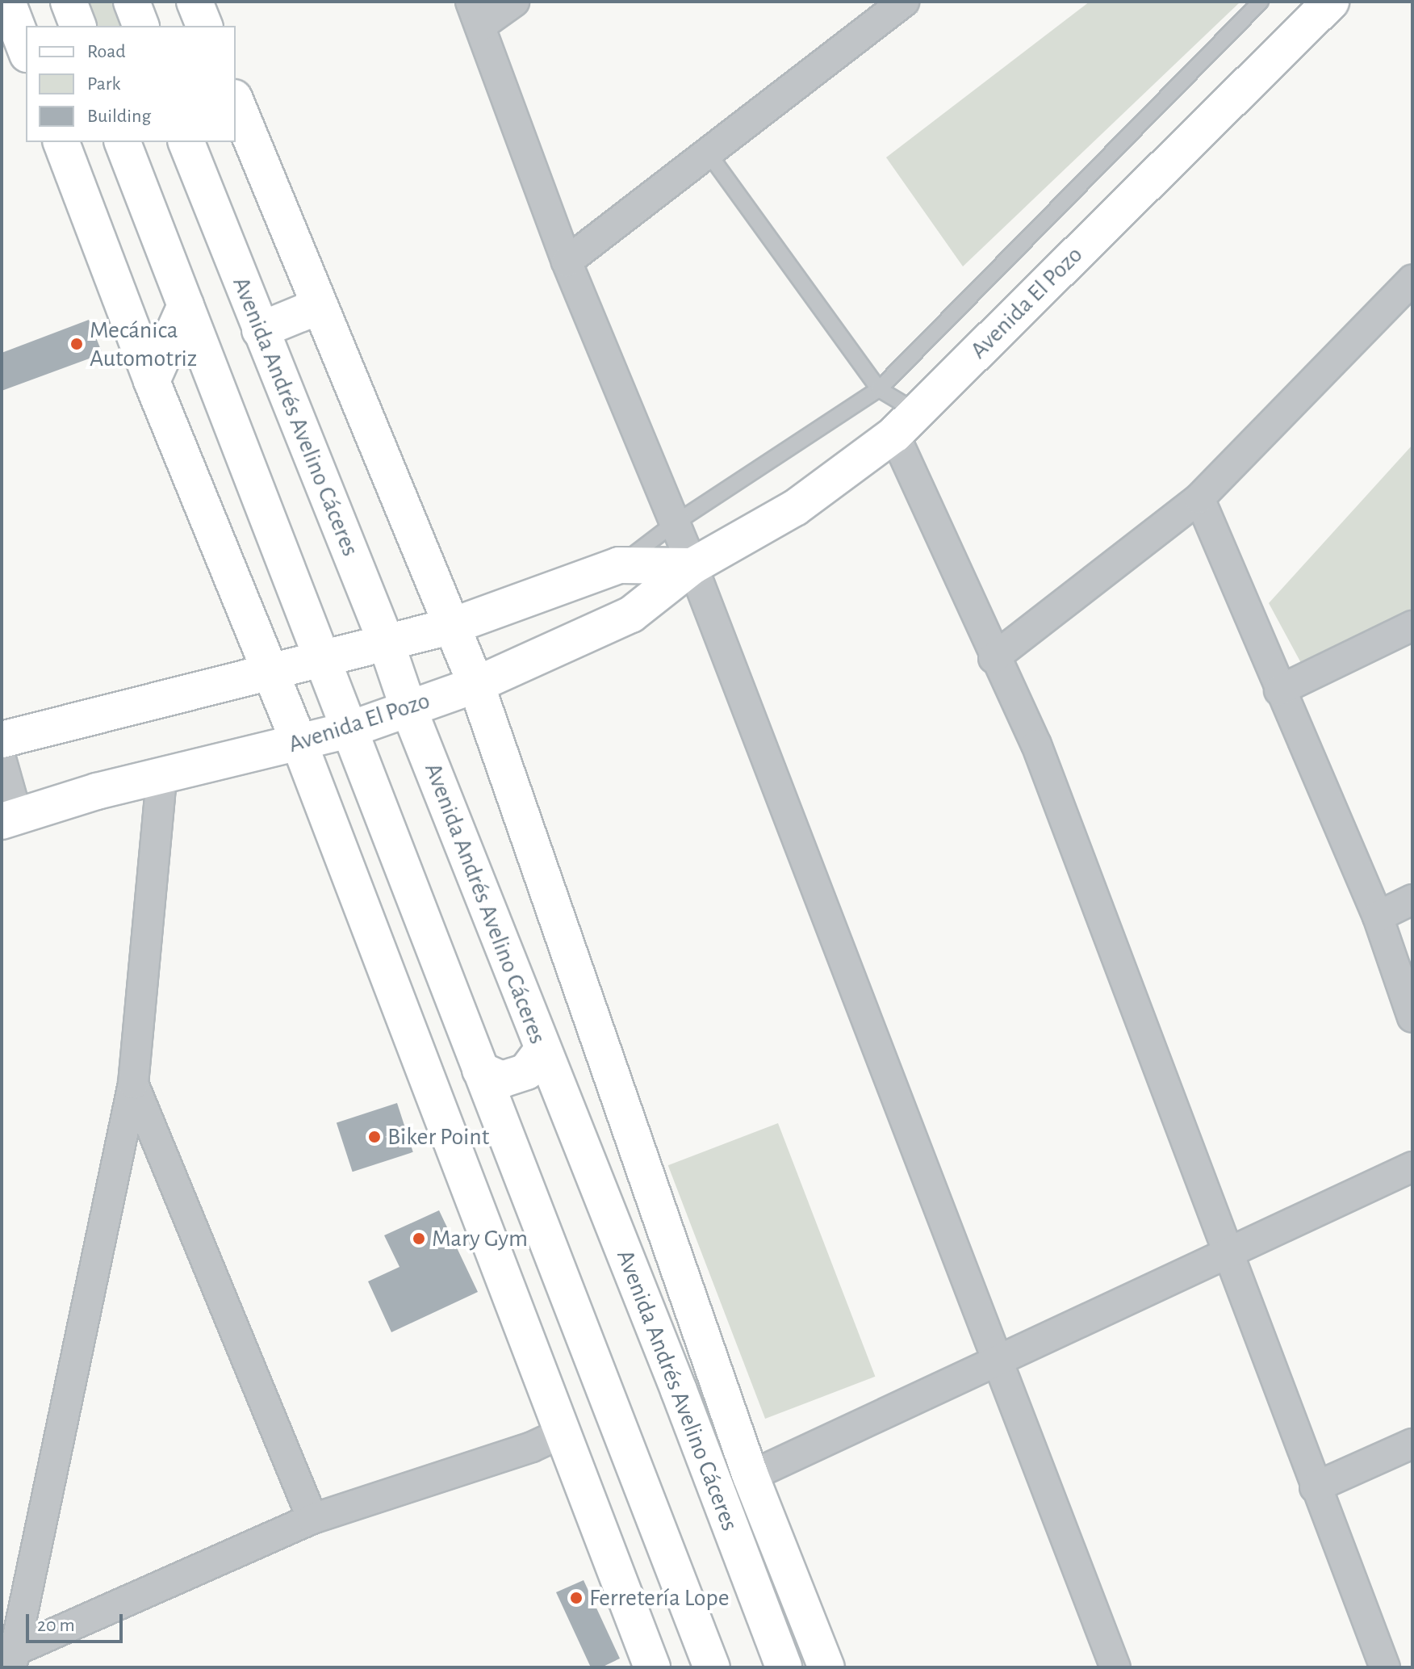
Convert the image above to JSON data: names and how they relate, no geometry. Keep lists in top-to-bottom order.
{
  "streets": {
    "street": ["Avenida El Pozo", "Avenida Andrés Avelino Cáceres"]
  },
  "crossings": [
    ["Avenida El Pozo", "Avenida Andrés Avelino Cáceres"]
  ],
  "places": [
    "Mecánica Automotriz",
    "Biker Point",
    "Mary Gym",
    "Ferretería Lope"
  ],
  "legend": ["Road", "Park", "Building"],
  "scale_bar": "20 m"
}
